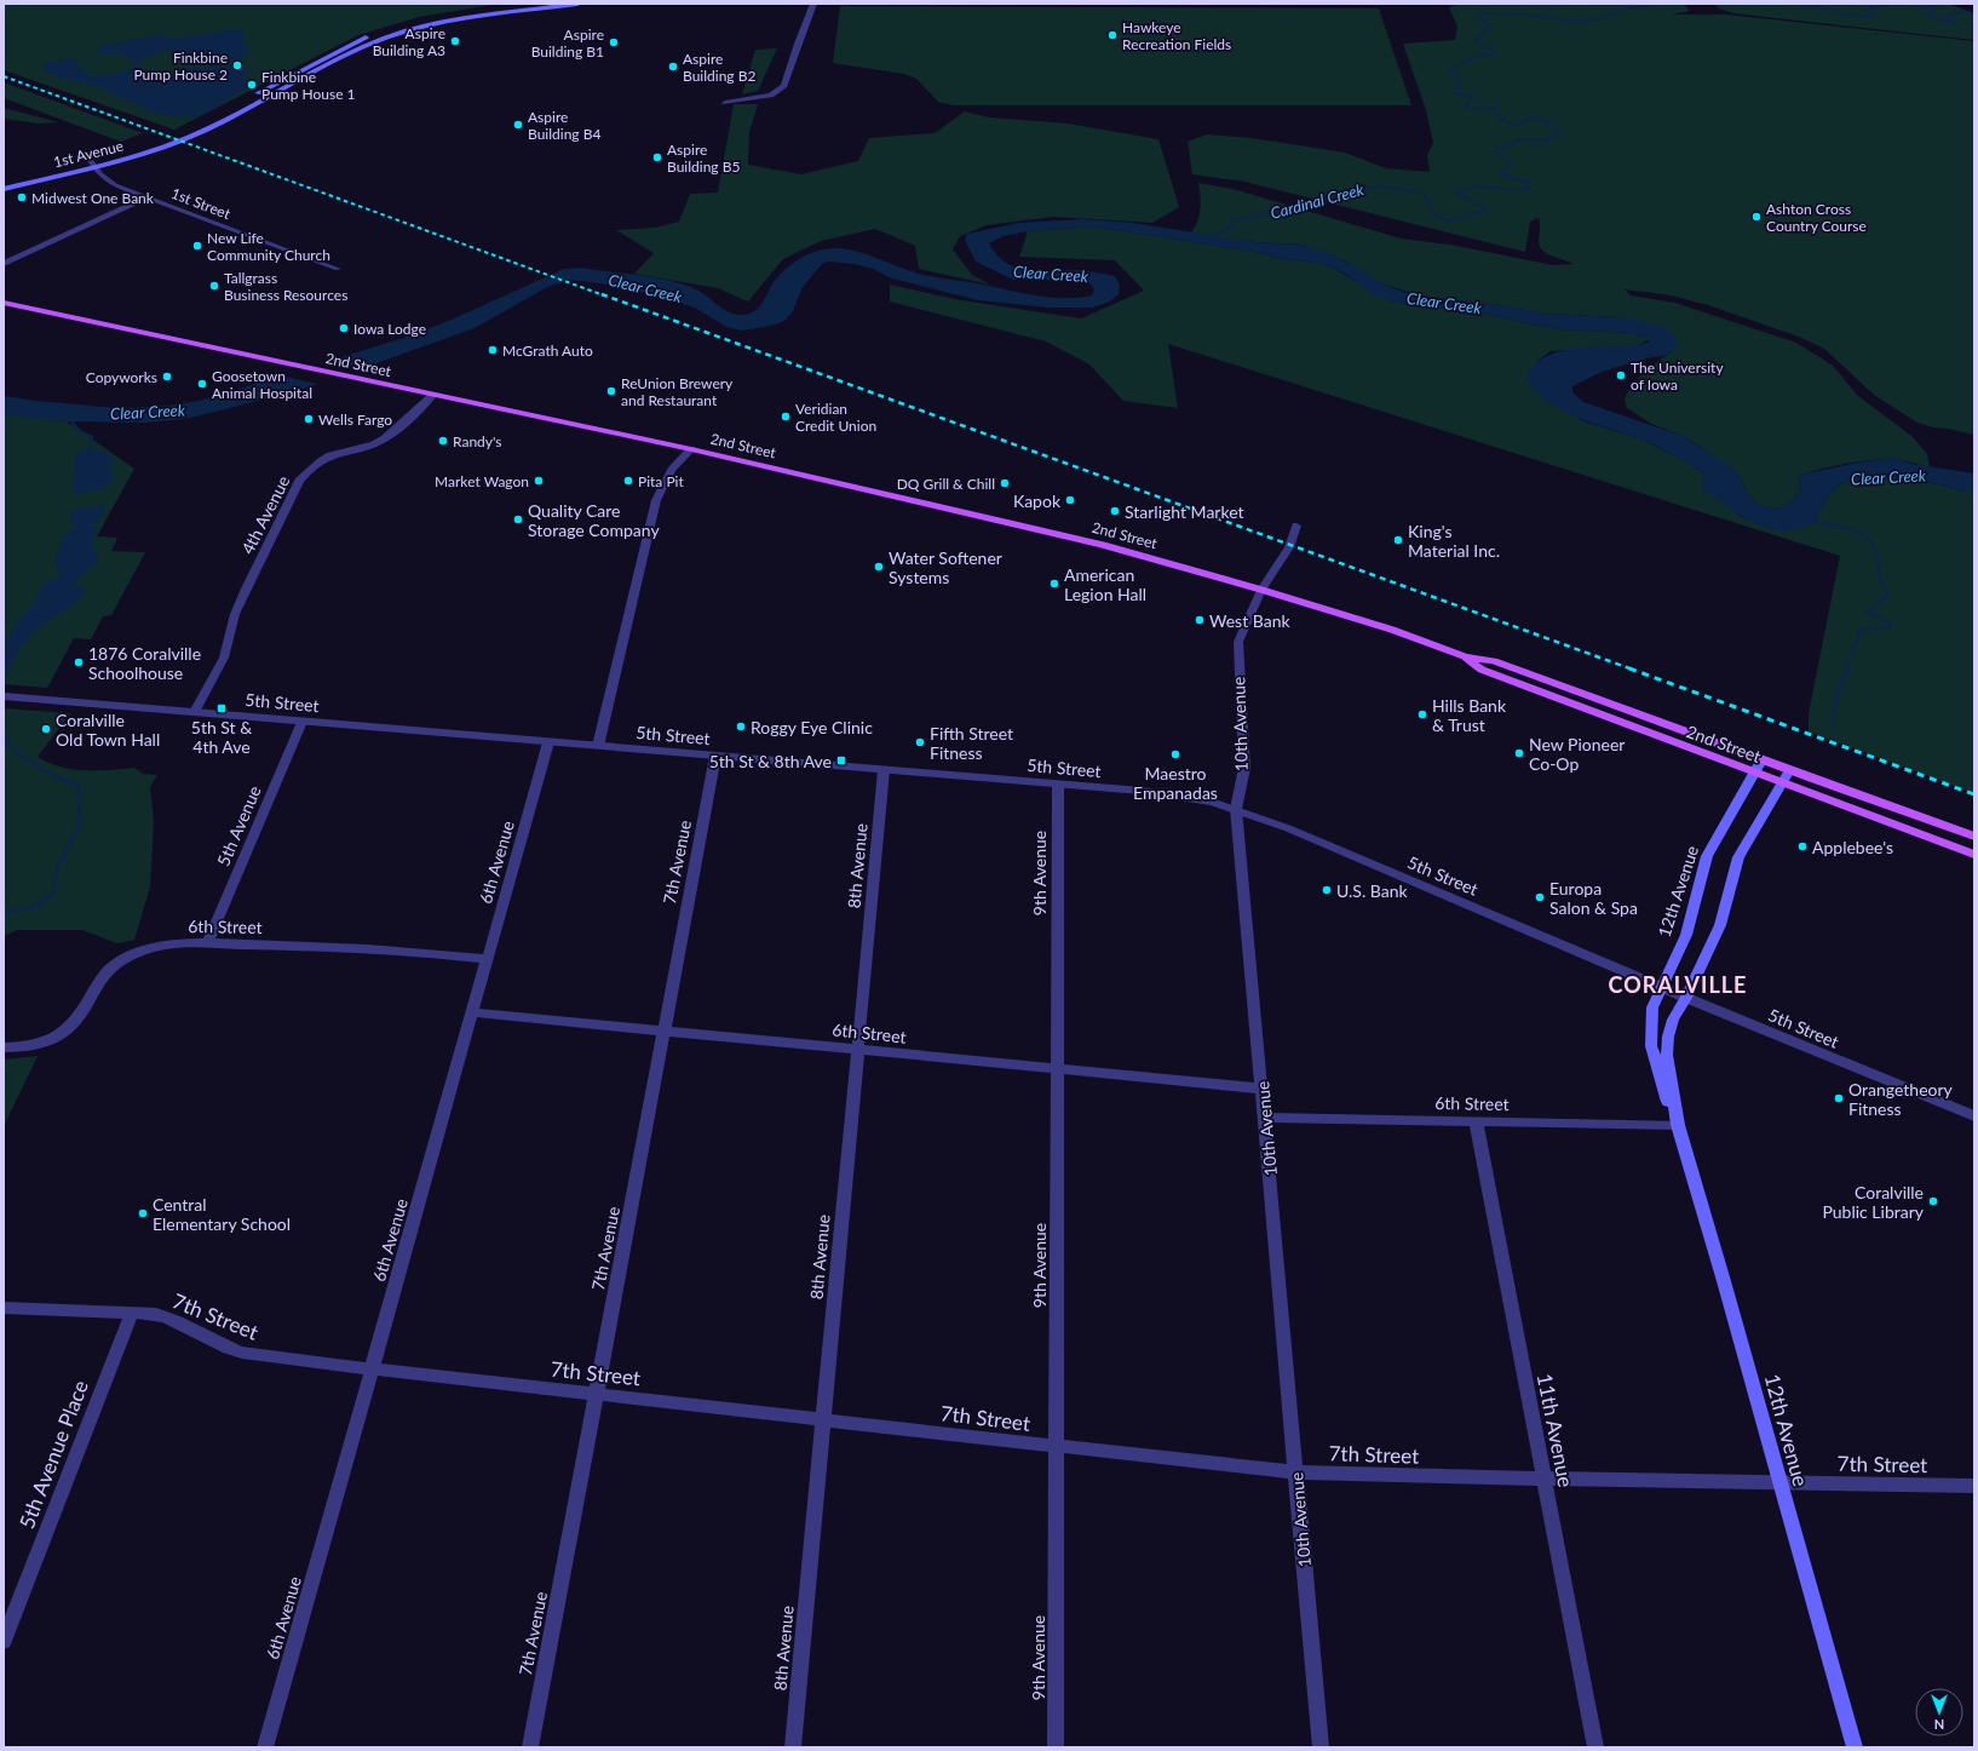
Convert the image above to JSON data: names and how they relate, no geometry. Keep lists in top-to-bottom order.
{
  "streets": {
    "main road": ["1st Avenue", "2nd Street", "12th Avenue"],
    "street": [
      "1st Street",
      "4th Avenue",
      "5th Street",
      "10th Avenue",
      "5th Avenue",
      "6th Avenue",
      "7th Avenue",
      "8th Avenue",
      "9th Avenue",
      "6th Street",
      "7th Street",
      "11th Avenue",
      "5th Avenue Place"
    ]
  },
  "crossings": [
    ["1st Avenue", "1st Street"],
    ["2nd Street", "4th Avenue"],
    ["2nd Street", "10th Avenue"],
    ["2nd Street", "12th Avenue"],
    ["4th Avenue", "5th Street"],
    ["5th Street", "10th Avenue"],
    ["5th Street", "5th Avenue"],
    ["5th Street", "6th Avenue"],
    ["5th Street", "7th Avenue"],
    ["5th Street", "8th Avenue"],
    ["5th Street", "9th Avenue"],
    ["5th Street", "12th Avenue"],
    ["10th Avenue", "6th Street"],
    ["10th Avenue", "7th Street"],
    ["5th Avenue", "6th Street"],
    ["6th Avenue", "6th Street"],
    ["6th Avenue", "7th Street"],
    ["7th Avenue", "6th Street"],
    ["7th Avenue", "7th Street"],
    ["8th Avenue", "6th Street"],
    ["8th Avenue", "7th Street"],
    ["9th Avenue", "6th Street"],
    ["9th Avenue", "7th Street"],
    ["12th Avenue", "6th Street"],
    ["12th Avenue", "7th Street"],
    ["6th Street", "11th Avenue"],
    ["7th Street", "11th Avenue"],
    ["7th Street", "5th Avenue Place"]
  ],
  "districts": ["CORALVILLE"],
  "water": ["Cardinal Creek", "Clear Creek"],
  "places": {
    "other": [
      "Hawkeye Recreation Fields",
      "Aspire Building A3",
      "Aspire Building B1",
      "Finkbine Pump House 2",
      "Aspire Building B2",
      "Finkbine Pump House 1",
      "Aspire Building B4",
      "Aspire Building B5",
      "Midwest One Bank",
      "Ashton Cross Country Course",
      "New Life Community Church",
      "Tallgrass Business Resources",
      "Iowa Lodge",
      "McGrath Auto",
      "The University of Iowa",
      "Copyworks",
      "Goosetown Animal Hospital",
      "ReUnion Brewery and Restaurant",
      "Veridian Credit Union",
      "Wells Fargo",
      "Randy's",
      "Market Wagon",
      "Pita Pit",
      "DQ Grill & Chill",
      "Kapok",
      "Starlight Market",
      "Quality Care Storage Company",
      "King's Material Inc.",
      "Water Softener Systems",
      "American Legion Hall",
      "West Bank",
      "1876 Coralville Schoolhouse",
      "Hills Bank & Trust",
      "Roggy Eye Clinic",
      "Coralville Old Town Hall",
      "Fifth Street Fitness",
      "New Pioneer Co-Op",
      "Maestro Empanadas",
      "Applebee's",
      "U.S. Bank",
      "Europa Salon & Spa",
      "Orangetheory Fitness",
      "Coralville Public Library",
      "Central Elementary School"
    ],
    "transit": ["5th St & 4th Ave", "5th St & 8th Ave"]
  },
  "north": "bottom"
}
